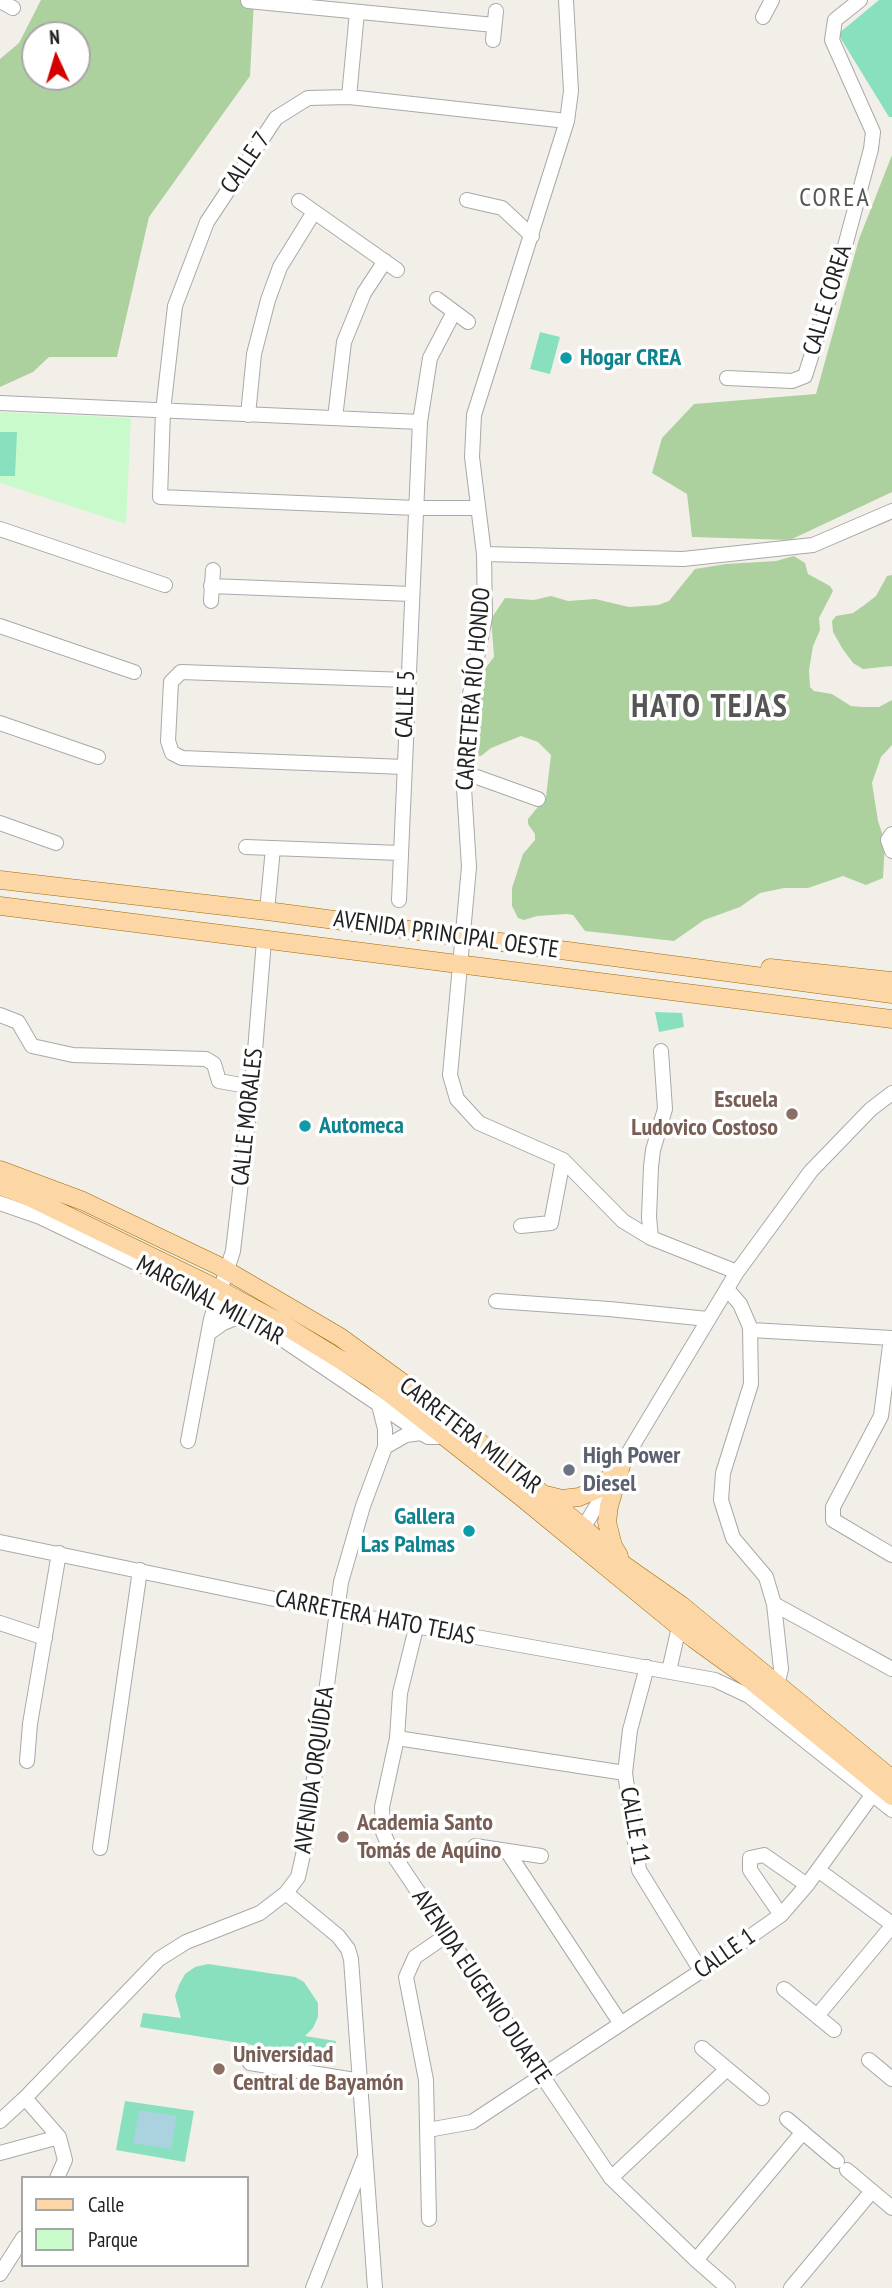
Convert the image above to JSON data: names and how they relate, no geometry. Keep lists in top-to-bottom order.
{
  "streets": {
    "main road": ["AVENIDA PRINCIPAL OESTE", "CARRETERA MILITAR"],
    "street": [
      "CALLE 7",
      "CALLE COREA",
      "CARRETERA RÍO HONDO",
      "CALLE 5",
      "CALLE MORALES",
      "MARGINAL MILITAR",
      "CARRETERA HATO TEJAS",
      "AVENIDA ORQUÍDEA",
      "CALLE 11",
      "CALLE 1",
      "AVENIDA EUGENIO DUARTE"
    ]
  },
  "crossings": [
    ["CALLE 7", "CARRETERA RÍO HONDO"],
    ["CALLE 7", "CALLE 5"],
    ["CARRETERA RÍO HONDO", "AVENIDA PRINCIPAL OESTE"],
    ["AVENIDA PRINCIPAL OESTE", "CALLE MORALES"],
    ["CALLE MORALES", "MARGINAL MILITAR"],
    ["CALLE MORALES", "CARRETERA MILITAR"],
    ["MARGINAL MILITAR", "CARRETERA MILITAR"],
    ["CARRETERA HATO TEJAS", "AVENIDA ORQUÍDEA"],
    ["CARRETERA HATO TEJAS", "CALLE 11"],
    ["CARRETERA HATO TEJAS", "CALLE 1"],
    ["CARRETERA HATO TEJAS", "AVENIDA EUGENIO DUARTE"],
    ["CALLE 11", "CALLE 1"],
    ["CALLE 1", "AVENIDA EUGENIO DUARTE"]
  ],
  "districts": ["COREA", "HATO TEJAS"],
  "places": [
    "Hogar CREA",
    "Escuela Ludovico Costoso",
    "Automeca",
    "High Power Diesel",
    "Gallera Las Palmas",
    "Academia Santo Tomás de Aquino",
    "Universidad Central de Bayamón"
  ],
  "legend": ["Calle", "Parque"],
  "north": "top"
}
